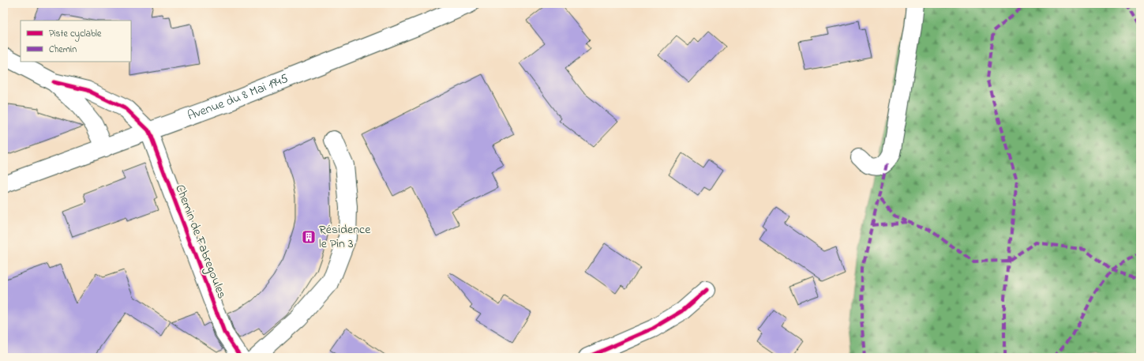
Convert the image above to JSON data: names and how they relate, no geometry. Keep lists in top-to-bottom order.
{
  "streets": {
    "street": ["Avenue du 8 Mai 1945", "Chemin de Fabregoules"]
  },
  "crossings": [
    ["Avenue du 8 Mai 1945", "Chemin de Fabregoules"]
  ],
  "places": {
    "building": ["Résidence le Pin 3"]
  },
  "legend": ["Piste cyclable", "Chemin"]
}
